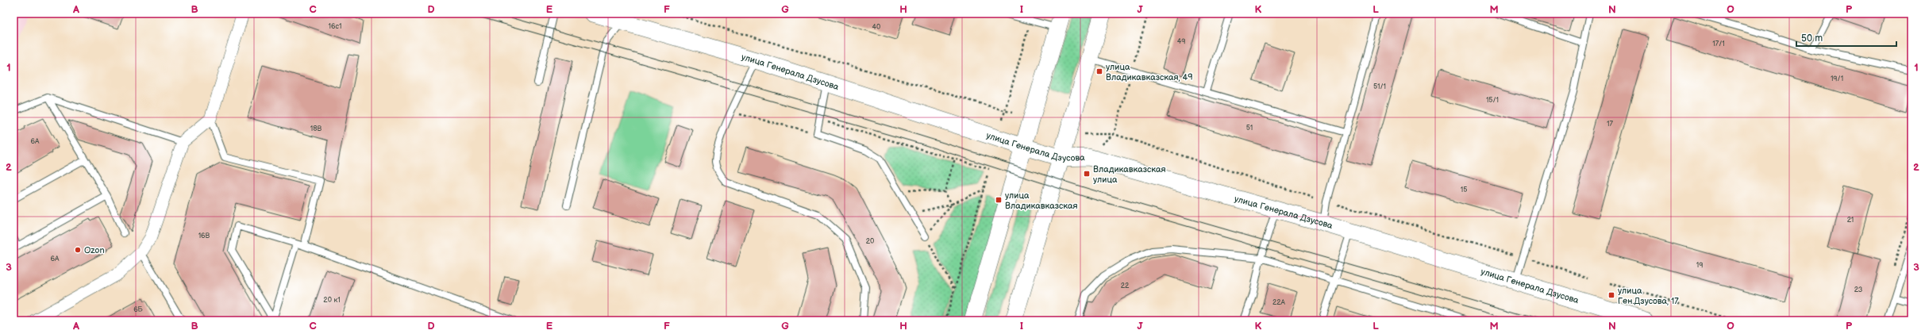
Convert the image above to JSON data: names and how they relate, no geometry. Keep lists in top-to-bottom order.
{
  "streets": {
    "street": ["улица Генерала Дзусова"]
  },
  "places": {
    "transit": [
      "улица Владикавказская, 49",
      "Владикавказская улица",
      "улица Владикавказская",
      "улица Ген.Дзусова, 17"
    ],
    "other": ["Ozon"]
  },
  "house_numbers": [
    "16с1",
    "40",
    "49",
    "17/1",
    "19/1",
    "51/1",
    "15/1",
    "17",
    "51",
    "18В",
    "6А",
    "15",
    "21",
    "16В",
    "20",
    "6А",
    "19",
    "22",
    "23",
    "20 к1",
    "22А",
    "6Б"
  ],
  "scale_bar": "50 m",
  "grid": {
    "columns": [
      "A",
      "B",
      "C",
      "D",
      "E",
      "F",
      "G",
      "H",
      "I",
      "J",
      "K",
      "L",
      "M",
      "N",
      "O",
      "P"
    ],
    "rows": ["1", "2", "3"]
  }
}
